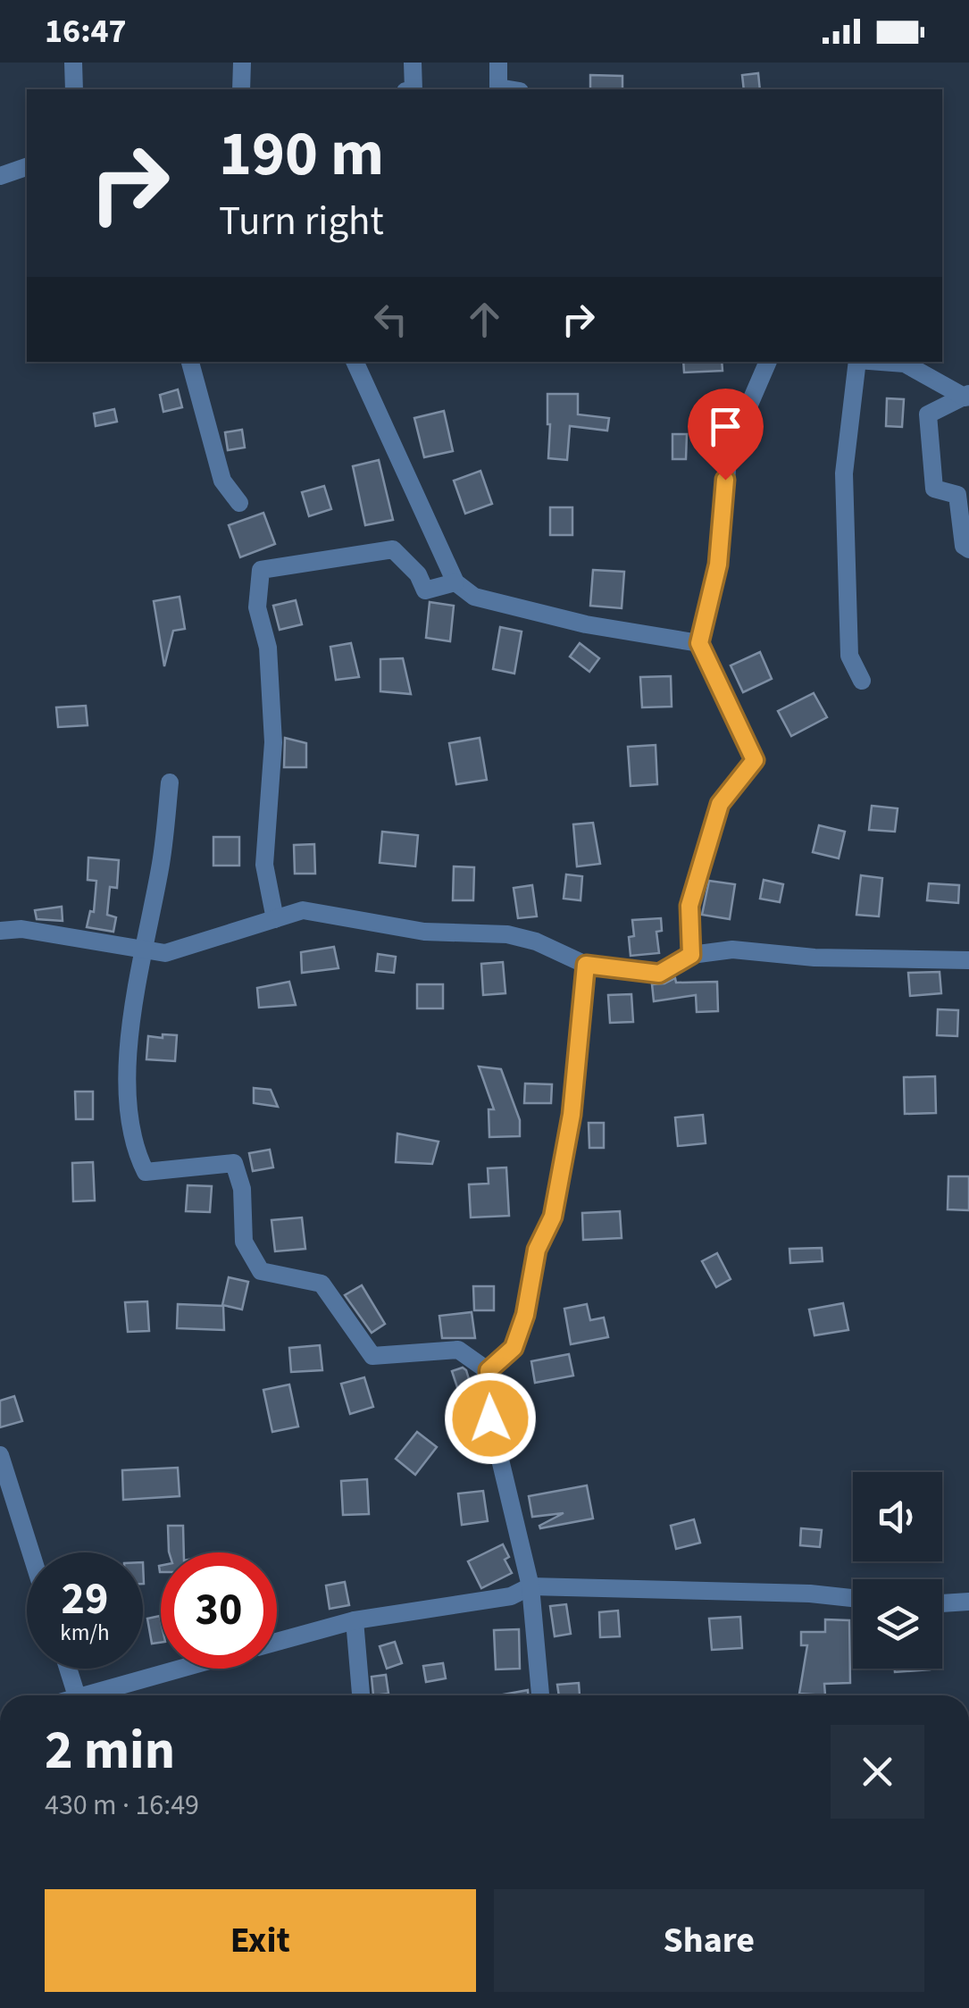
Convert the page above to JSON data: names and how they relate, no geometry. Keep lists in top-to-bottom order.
{
  "page": {
    "status": "16:47",
    "turn": ["190 m", "Turn right"],
    "speed": "29 km/h",
    "limit": "30",
    "heading": ["2 min", "430 m · 16:49"],
    "buttons": ["Exit", "Share"]
  }
}
